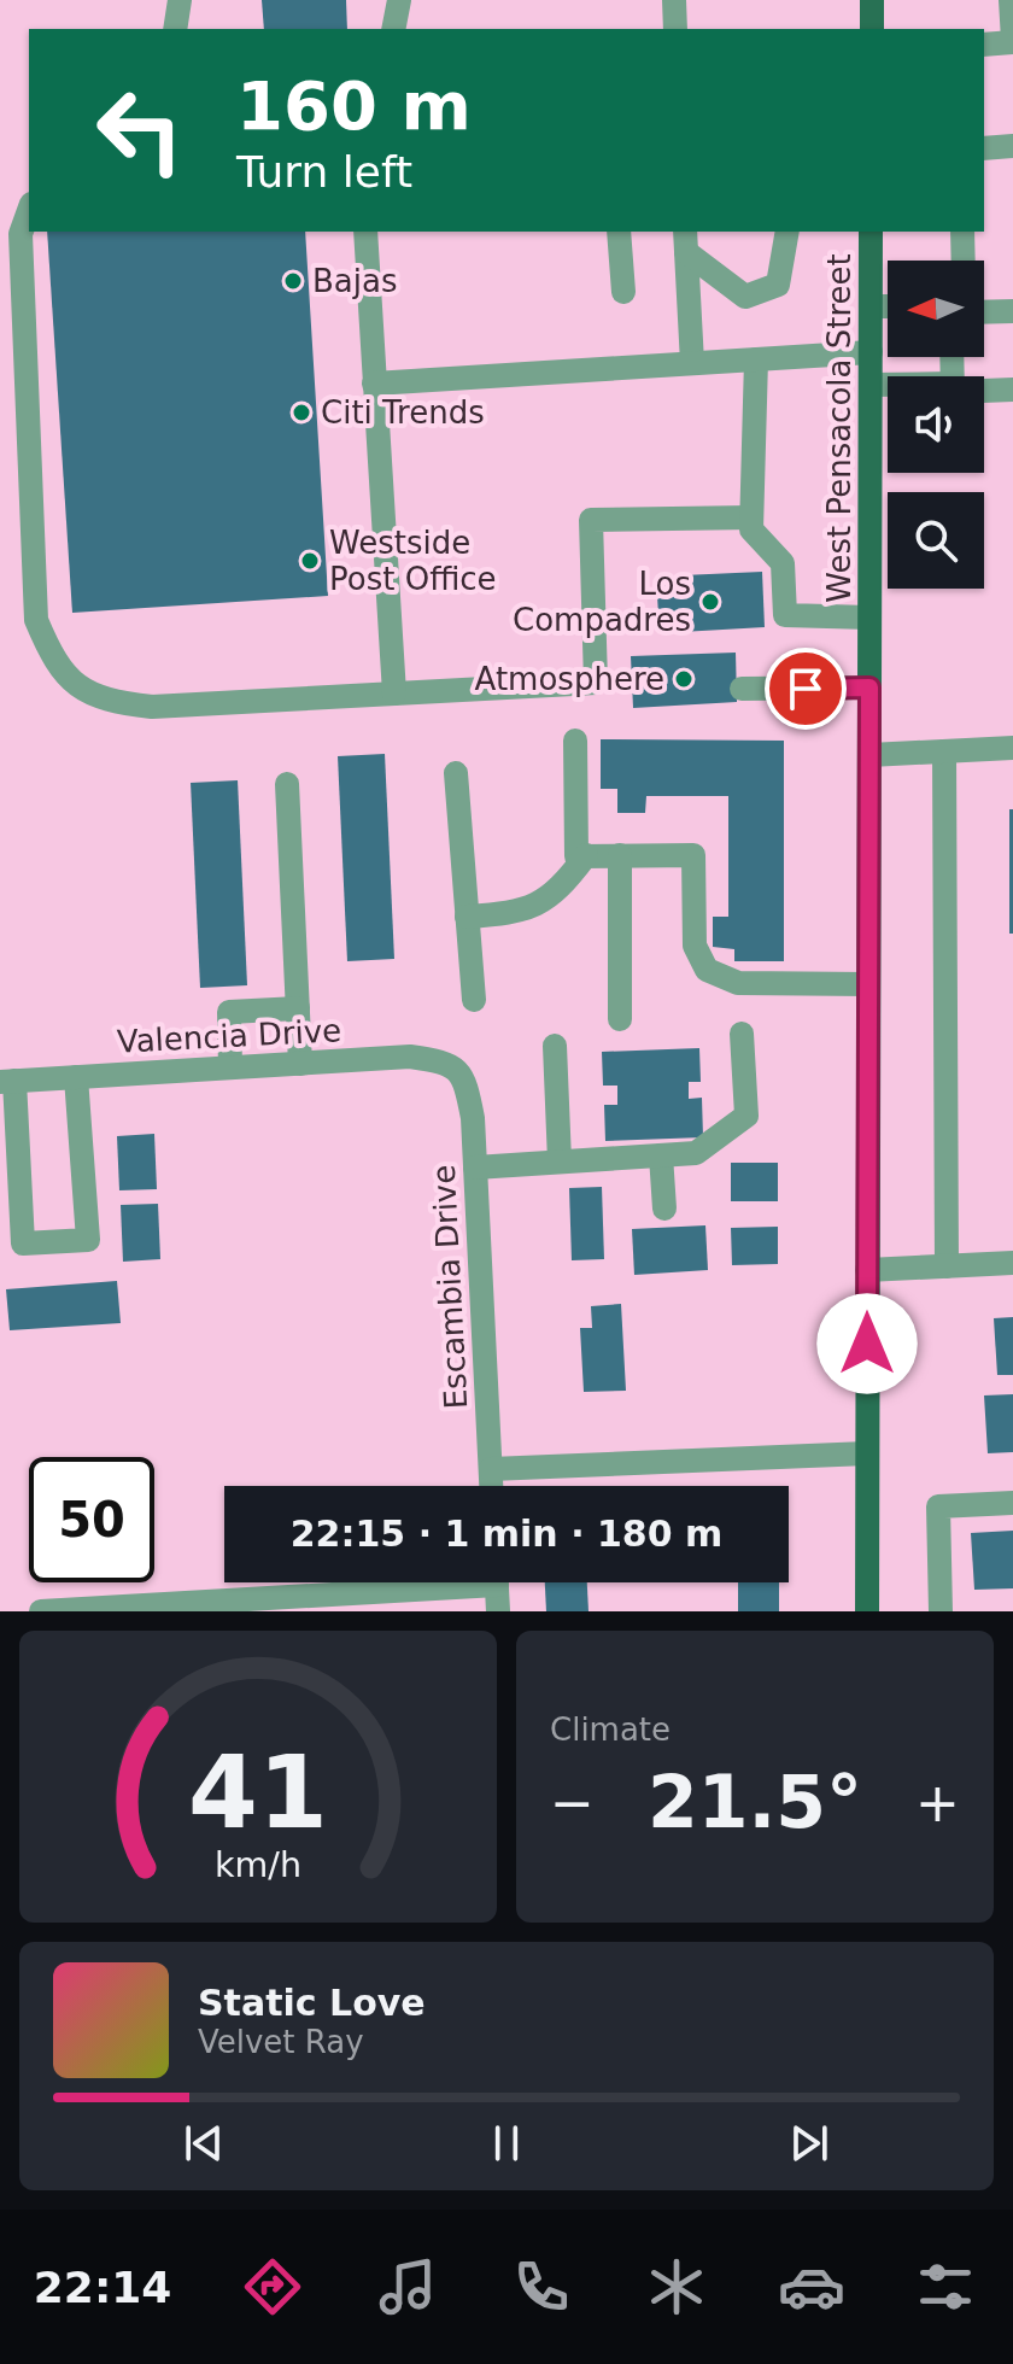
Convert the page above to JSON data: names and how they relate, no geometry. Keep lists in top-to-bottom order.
{
  "streets": {
    "main road": ["West Pensacola Street"],
    "street": ["Valencia Drive", "Escambia Drive"]
  },
  "crossings": [
    ["Valencia Drive", "Escambia Drive"]
  ],
  "places": [
    "Bajas",
    "Citi Trends",
    "Westside Post Office",
    "Los Compadres",
    "Atmosphere"
  ],
  "north": "left",
  "page": {
    "turn": ["160 m", "Turn left"],
    "limit": "50",
    "trip": "22:15 · 1 min · 180 m",
    "tile": "Climate",
    "heat": ["−", "21.5°", "+"],
    "song": ["Static Love", "Velvet Ray"],
    "tabs": "22:14",
    "gauge": ["41", "km/h"]
  }
}
